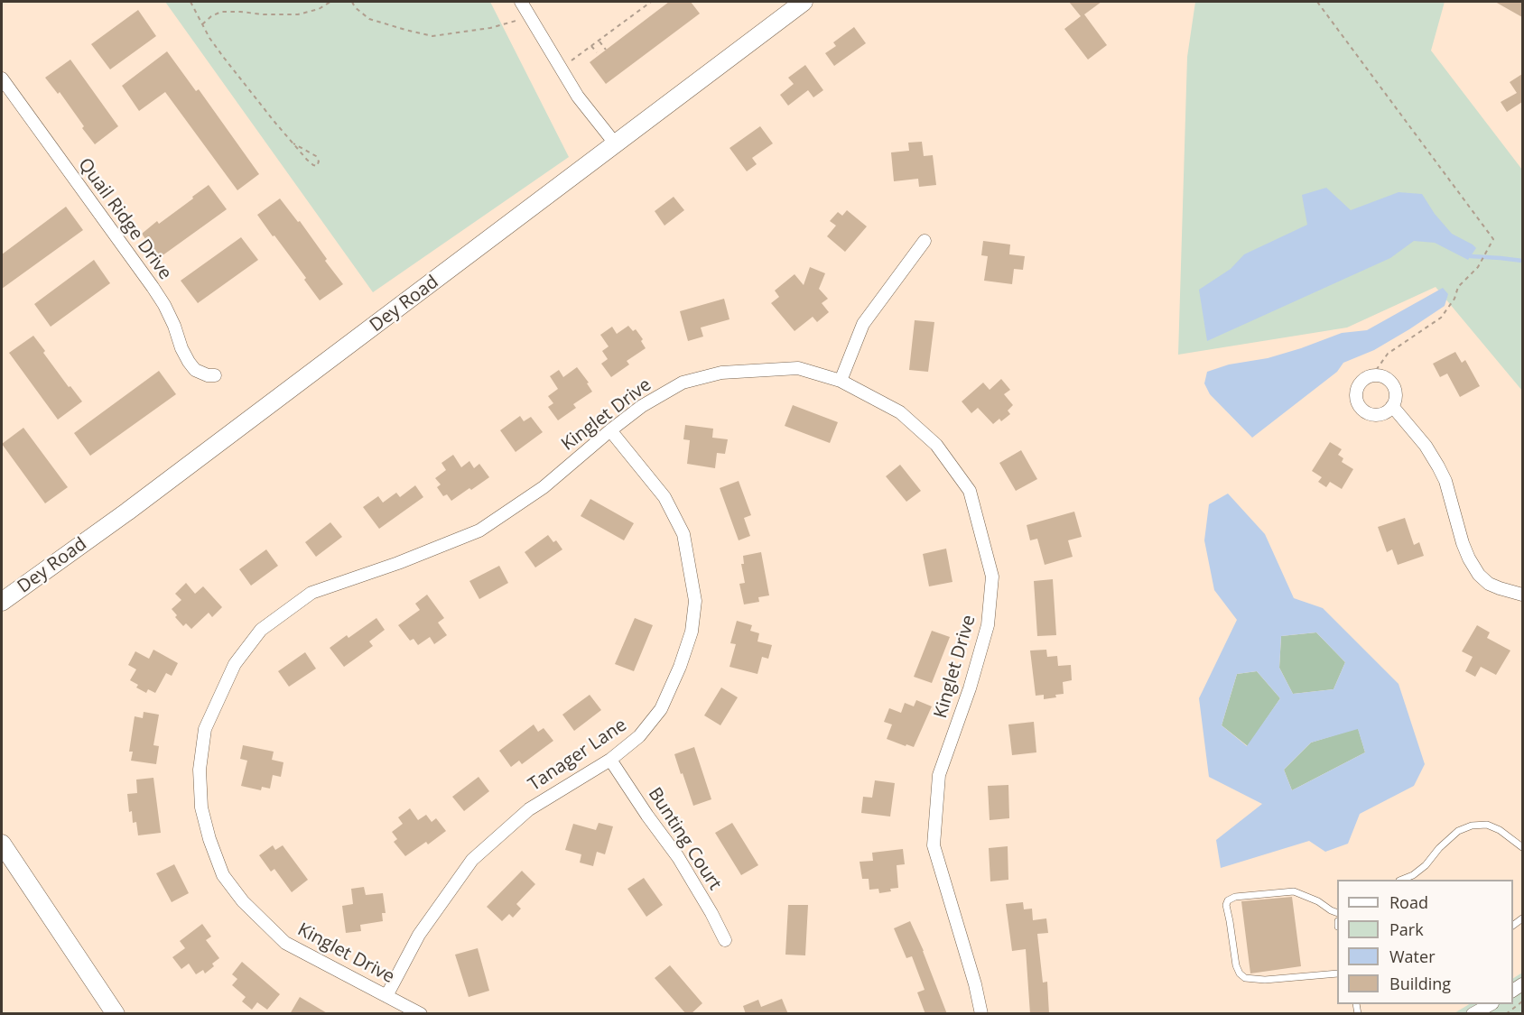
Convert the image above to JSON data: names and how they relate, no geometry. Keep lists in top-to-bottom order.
{
  "streets": {
    "main road": ["Dey Road"],
    "street": [
      "Quail Ridge Drive",
      "Kinglet Drive",
      "Tanager Lane",
      "Bunting Court"
    ]
  },
  "crossings": [
    ["Kinglet Drive", "Tanager Lane"],
    ["Tanager Lane", "Bunting Court"]
  ],
  "legend": [
    "Road",
    "Park",
    "Water",
    "Building"
  ]
}
